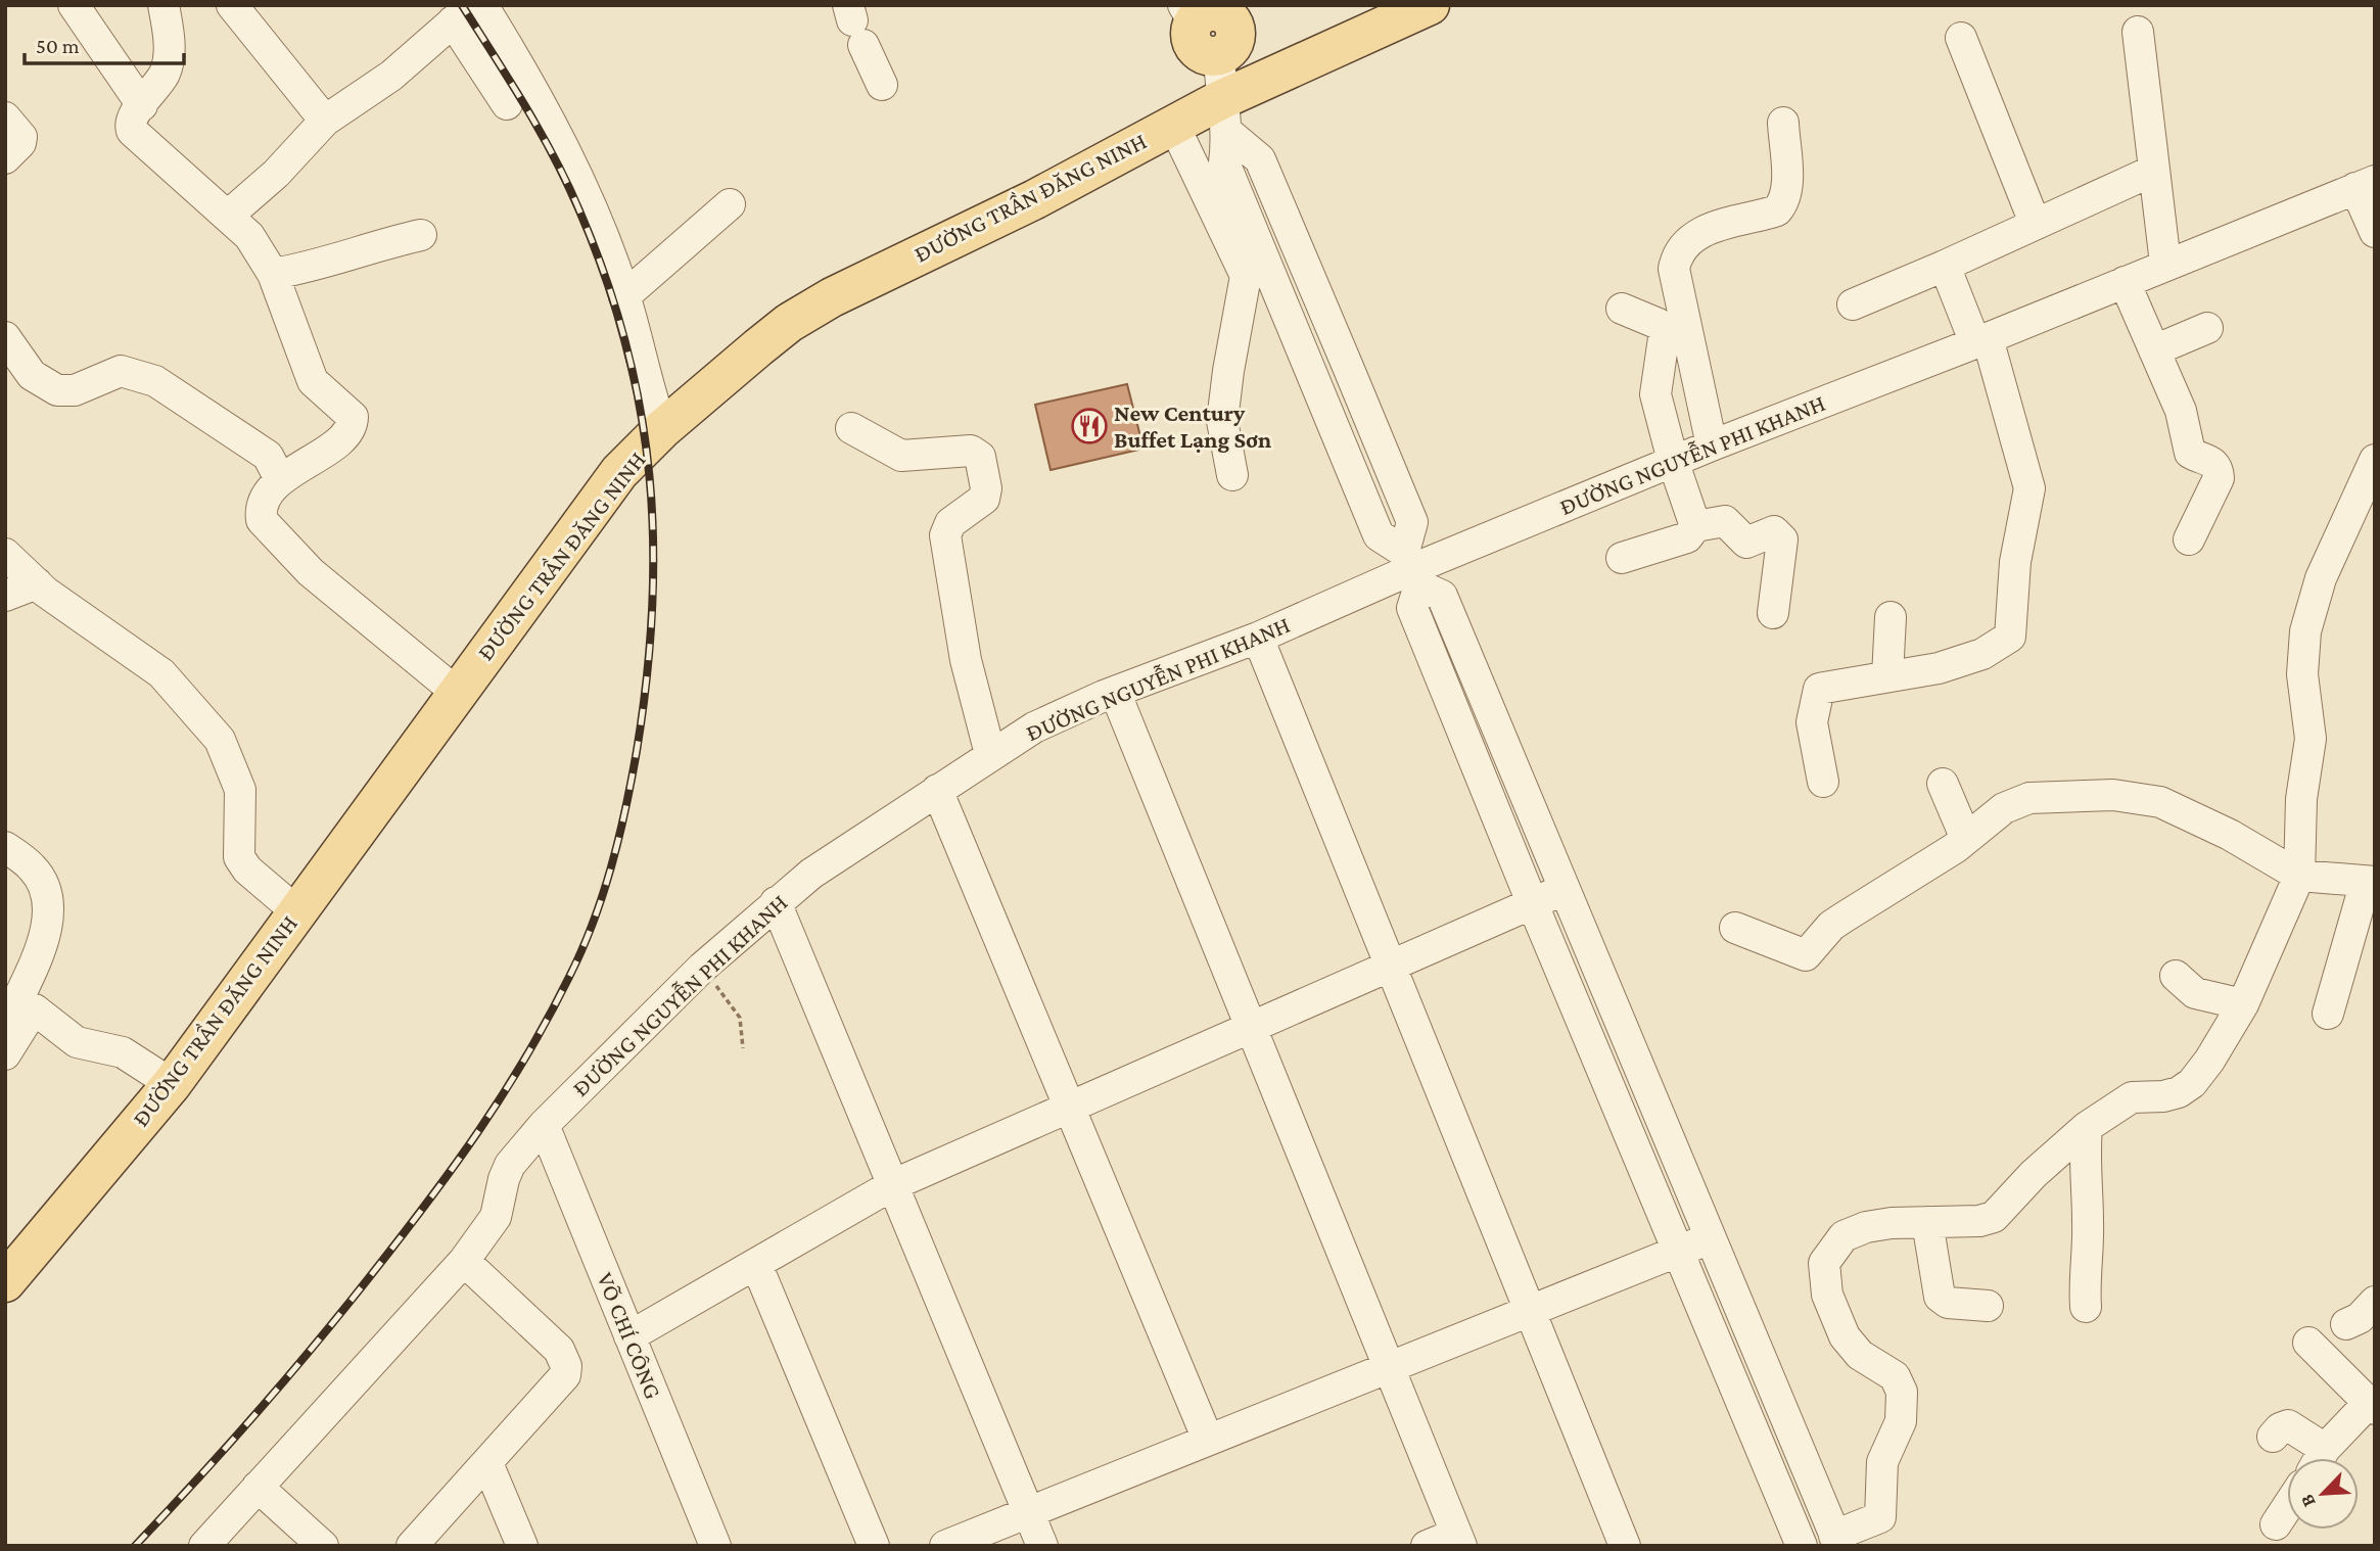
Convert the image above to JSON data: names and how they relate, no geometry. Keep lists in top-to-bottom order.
{
  "streets": {
    "main road": ["ĐƯỜNG TRẦN ĐĂNG NINH"],
    "street": ["ĐƯỜNG NGUYỄN PHI KHANH", "VÕ CHÍ CÔNG"]
  },
  "crossings": [
    ["ĐƯỜNG NGUYỄN PHI KHANH", "VÕ CHÍ CÔNG"]
  ],
  "places": {
    "restaurant": ["New Century Buffet Lạng Sơn"]
  },
  "scale_bar": "50 m",
  "north": "bottom left"
}
